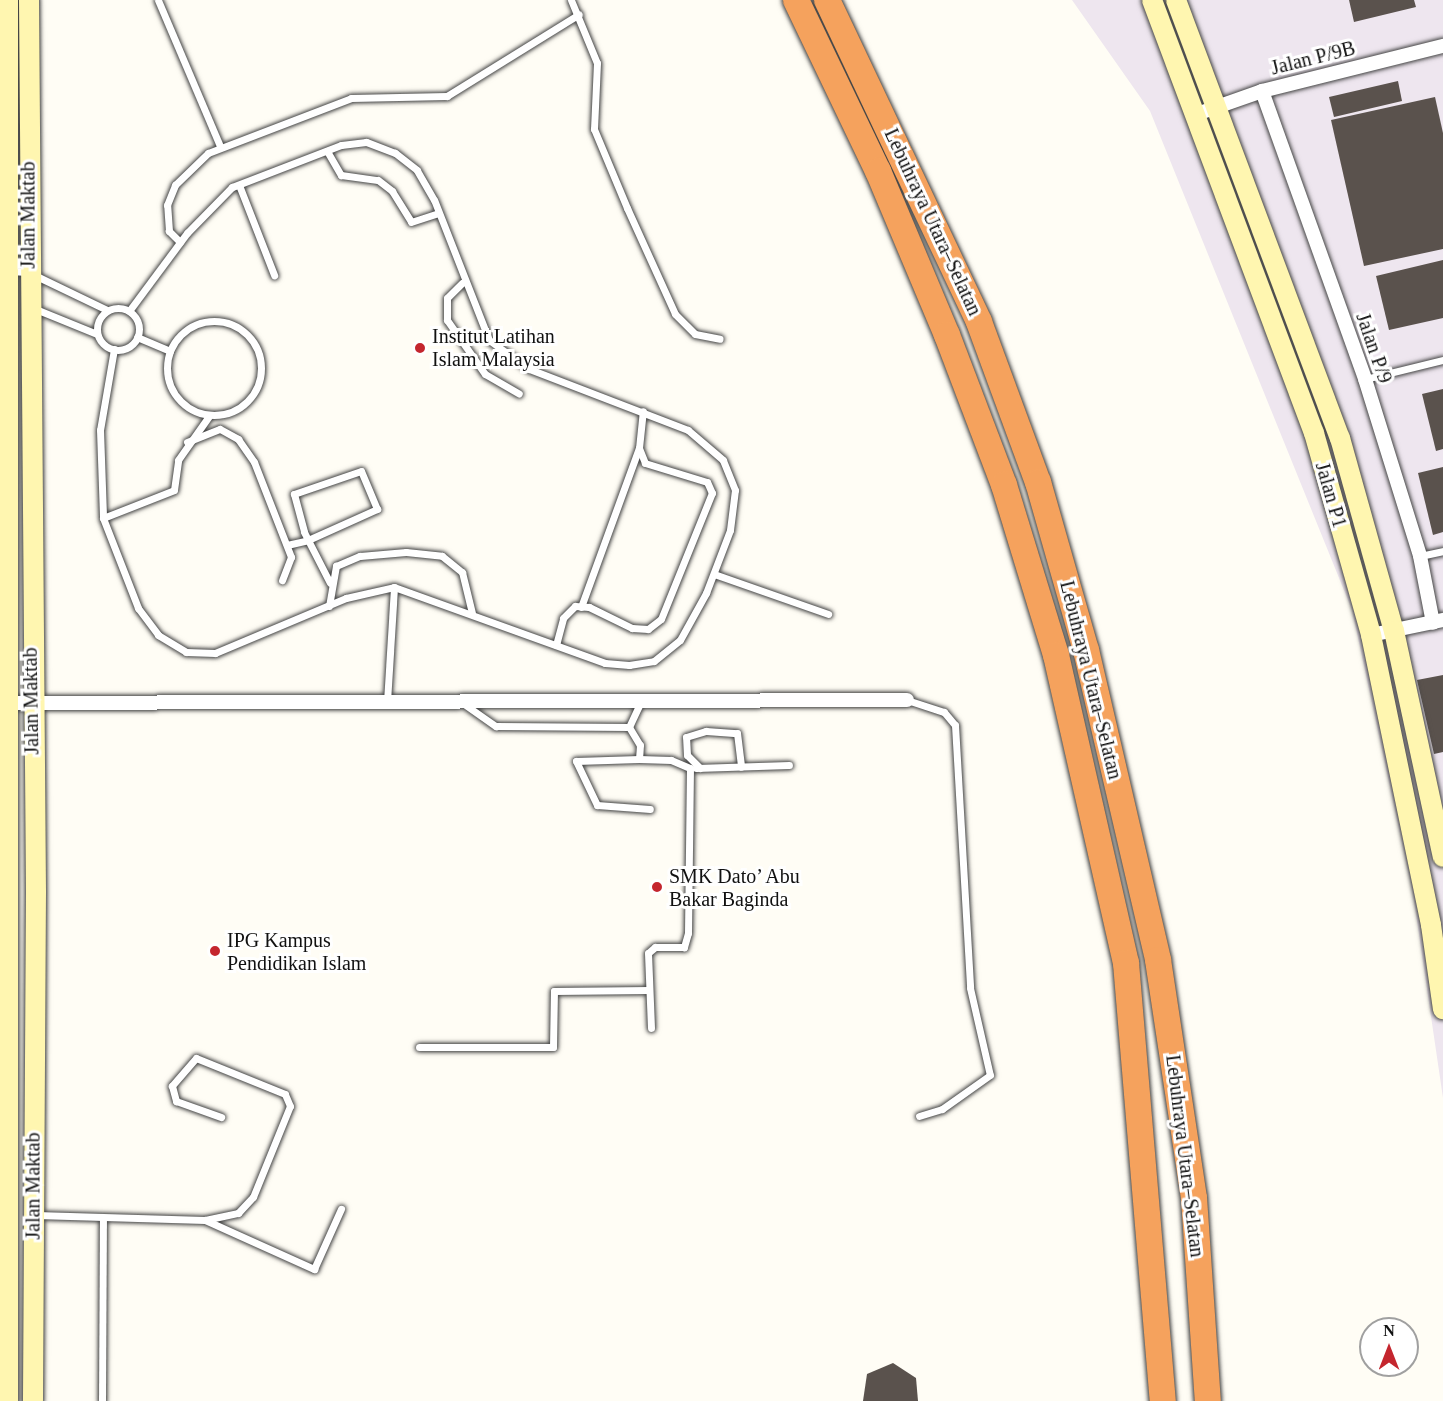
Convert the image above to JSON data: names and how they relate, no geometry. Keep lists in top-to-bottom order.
{
  "streets": {
    "highway": ["Lebuhraya Utara–Selatan"],
    "street": [
      "Jalan P/9B",
      "Jalan Maktab",
      "Jalan P/9",
      "Jalan P1"
    ]
  },
  "crossings": [
    ["Jalan P/9B", "Jalan P/9"],
    ["Jalan P/9B", "Jalan P1"]
  ],
  "places": ["Institut Latihan Islam Malaysia", "SMK Dato’ Abu Bakar Baginda", "IPG Kampus Pendidikan Islam"],
  "north": "top"
}
